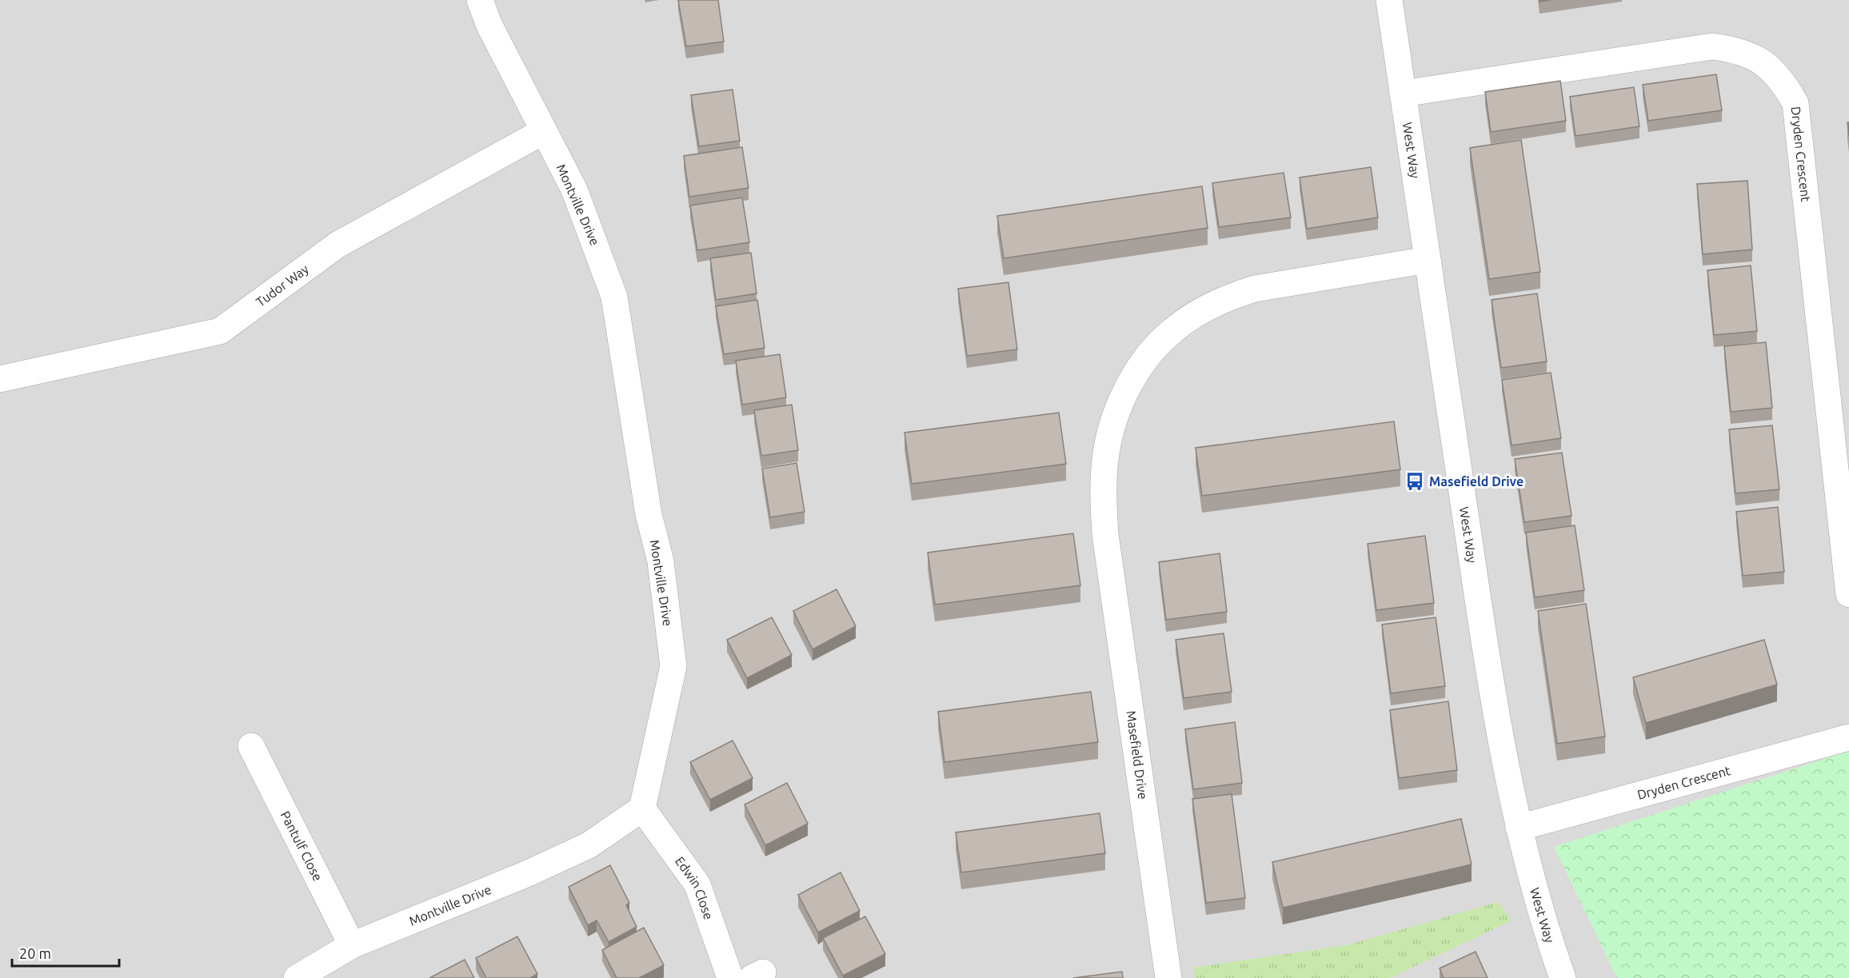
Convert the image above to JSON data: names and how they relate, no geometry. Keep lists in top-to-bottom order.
{
  "streets": {
    "street": [
      "West Way",
      "Dryden Crescent",
      "Montville Drive",
      "Tudor Way",
      "Masefield Drive",
      "Pantulf Close",
      "Edwin Close"
    ]
  },
  "crossings": [
    ["West Way", "Dryden Crescent"],
    ["West Way", "Masefield Drive"],
    ["Montville Drive", "Tudor Way"],
    ["Montville Drive", "Pantulf Close"],
    ["Montville Drive", "Edwin Close"]
  ],
  "places": {
    "bus stop": ["Masefield Drive"]
  },
  "scale_bar": "20 m"
}
